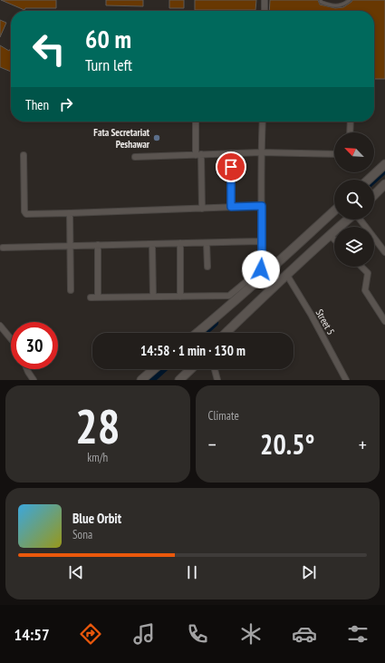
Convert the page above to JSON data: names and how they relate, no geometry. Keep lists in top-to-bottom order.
{
  "streets": {
    "street": ["Street 5"]
  },
  "places": ["Fata Secretariat Peshawar"],
  "north": "top left",
  "page": {
    "turn": ["60 m", "Turn left"],
    "then": "Then",
    "limit": "30",
    "trip": "14:58 · 1 min · 130 m",
    "tile": [
      ["28", "km/h"],
      "Climate"
    ],
    "heat": ["−", "20.5°", "+"],
    "song": ["Blue Orbit", "Sona"],
    "tabs": "14:57"
  }
}
